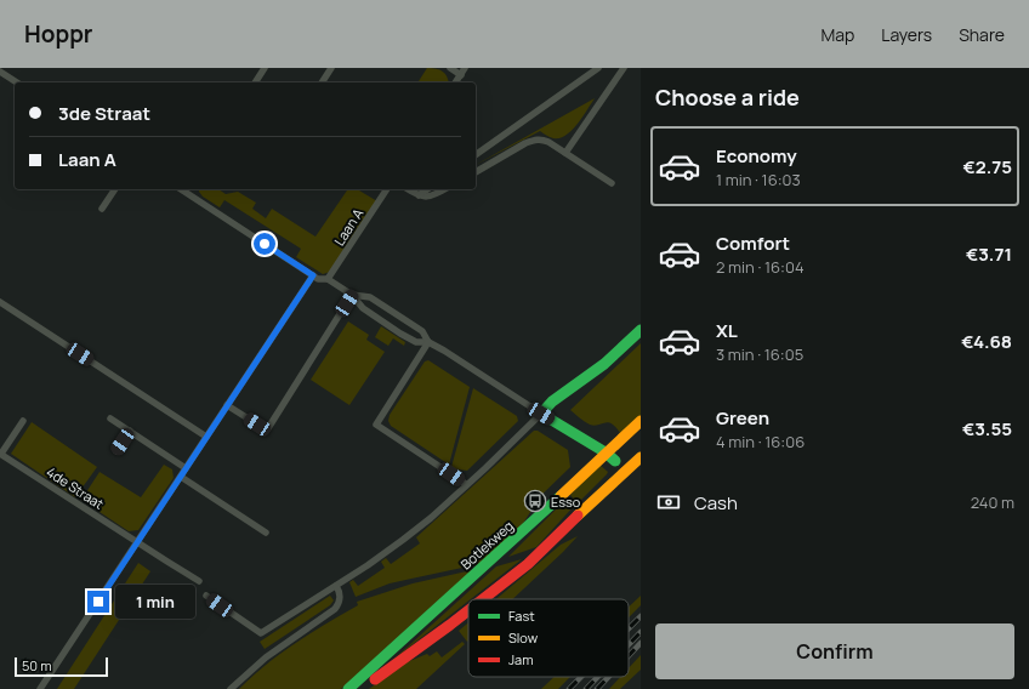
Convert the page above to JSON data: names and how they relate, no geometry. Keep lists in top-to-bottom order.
{
  "streets": {
    "main road": ["Botlekweg"],
    "lane": ["Laan A", "4de Straat"]
  },
  "places": {
    "bus stop": ["Esso"]
  },
  "legend": ["Fast", "Slow", "Jam"],
  "scale_bar": "50 m",
  "page": {
    "header": "Hoppr",
    "nav": ["Map", "Layers", "Share"],
    "heading": "Choose a ride",
    "banner": ["3de Straat", "Laan A"],
    "list": [
      {
        "name": "Economy",
        "note": "1 min · 16:03",
        "value": "€2.75"
      },
      {
        "name": "Comfort",
        "note": "2 min · 16:04",
        "value": "€3.71"
      },
      {
        "name": "XL",
        "note": "3 min · 16:05",
        "value": "€4.68"
      },
      {
        "name": "Green",
        "note": "4 min · 16:06",
        "value": "€3.55"
      }
    ],
    "pay": ["Cash", "240 m"],
    "bubble": "1 min",
    "buttons": "Confirm",
    "scale": "50 m"
  }
}
